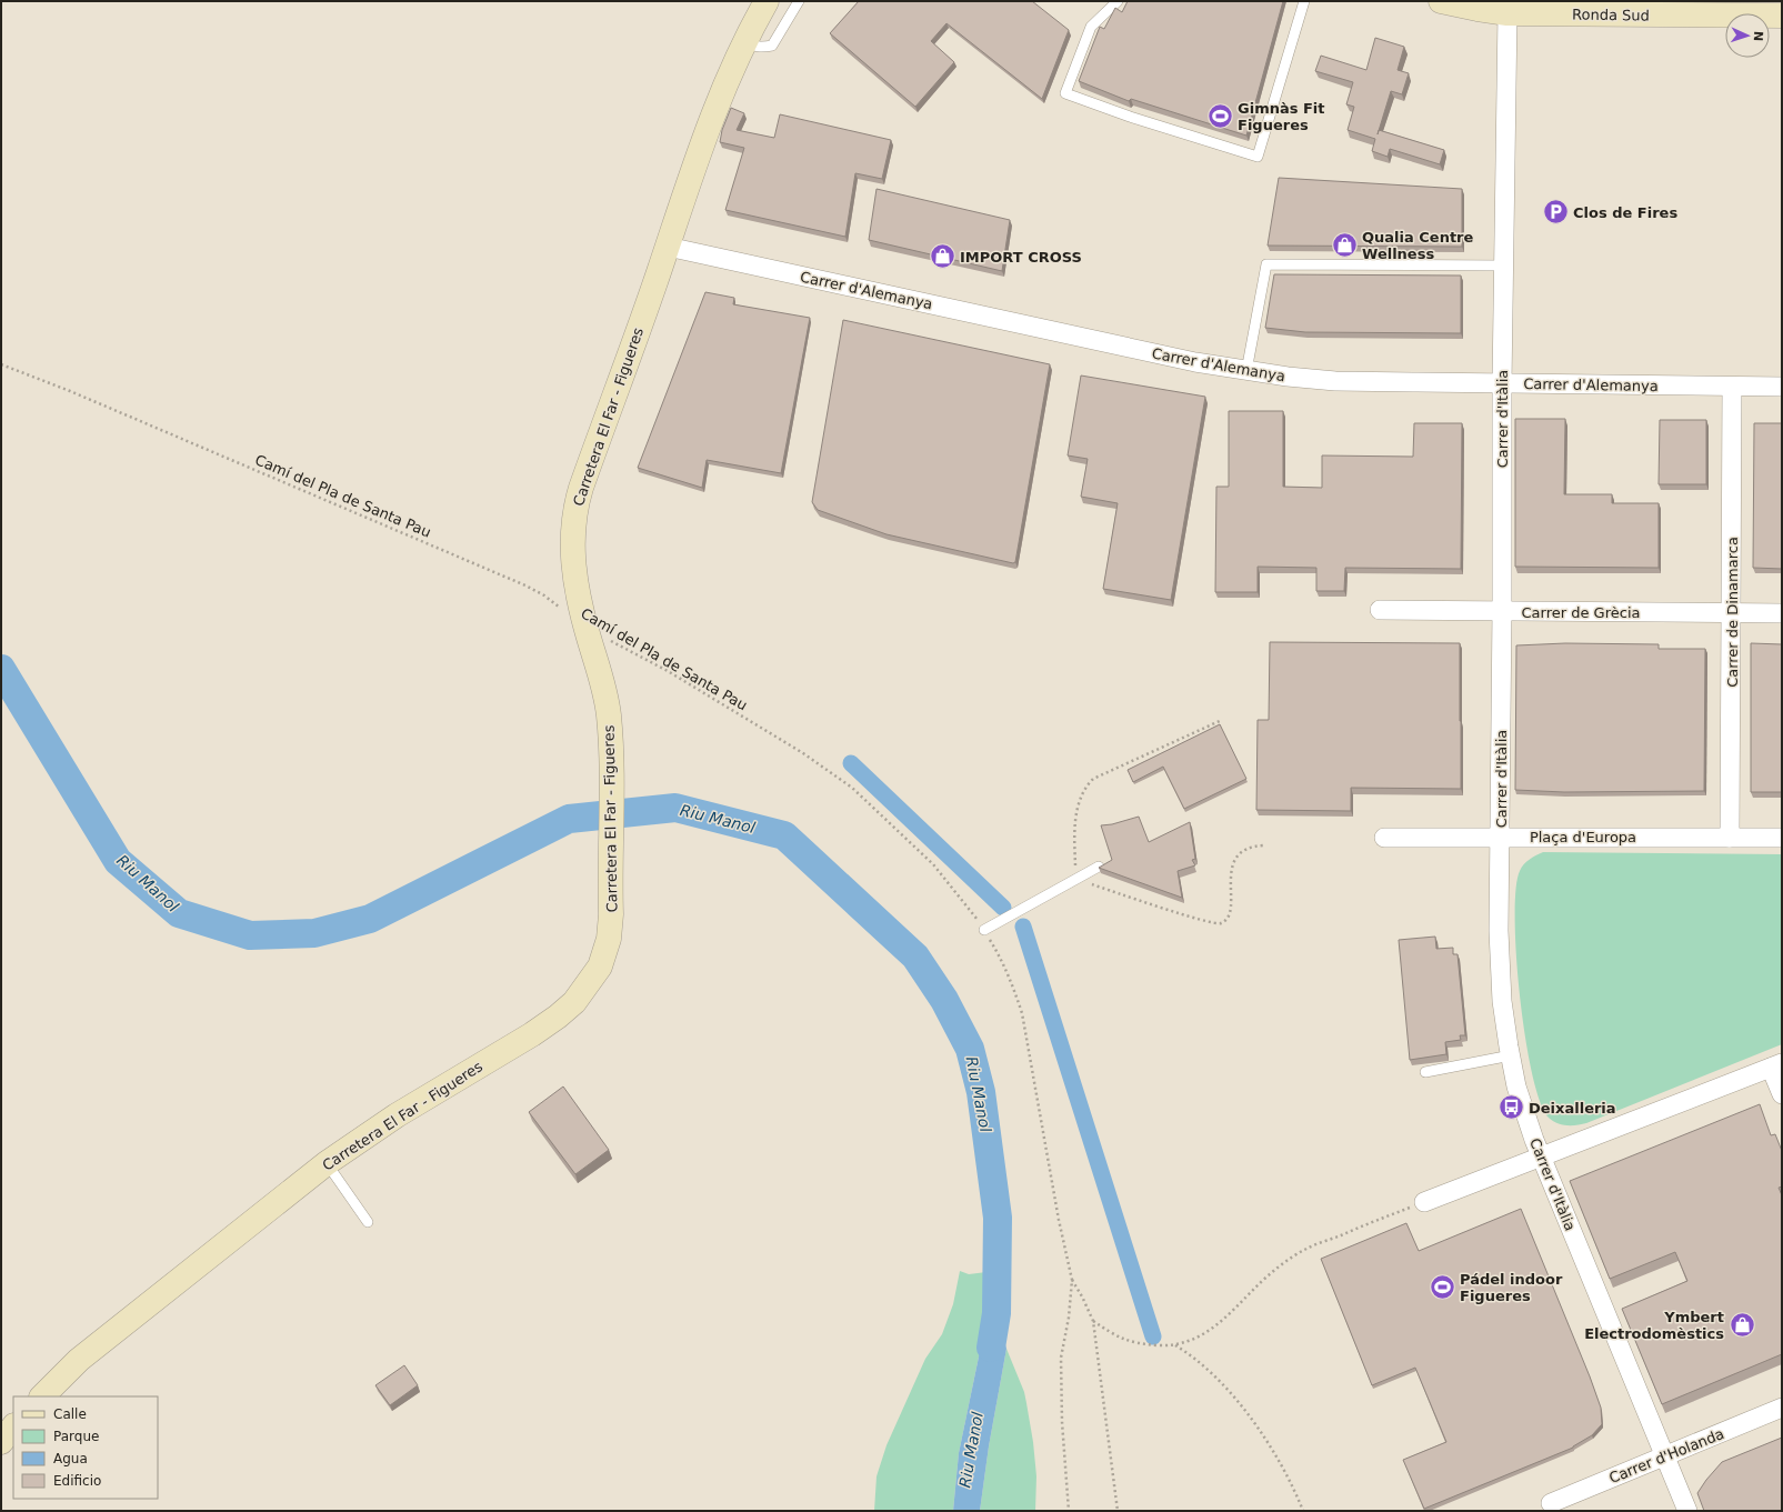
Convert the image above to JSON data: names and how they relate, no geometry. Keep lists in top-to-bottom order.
{
  "streets": {
    "street": [
      "Ronda Sud",
      "Carrer d'Alemanya",
      "Carretera El Far - Figueres",
      "Carrer d'Itàlia",
      "Carrer de Grècia",
      "Carrer de Dinamarca",
      "Plaça d'Europa",
      "Carrer d'Holanda"
    ],
    "path": ["Camí del Pla de Santa Pau"]
  },
  "crossings": [
    ["Ronda Sud", "Carrer d'Itàlia"],
    ["Carrer d'Alemanya", "Carretera El Far - Figueres"],
    ["Carrer d'Alemanya", "Carrer d'Itàlia"],
    ["Carrer d'Alemanya", "Carrer de Dinamarca"],
    ["Carretera El Far - Figueres", "Camí del Pla de Santa Pau"],
    ["Carrer d'Itàlia", "Carrer de Grècia"],
    ["Carrer d'Itàlia", "Plaça d'Europa"],
    ["Carrer d'Itàlia", "Carrer d'Holanda"],
    ["Carrer de Grècia", "Carrer de Dinamarca"],
    ["Carrer de Dinamarca", "Plaça d'Europa"]
  ],
  "water": ["Riu Manol"],
  "places": {
    "sports": ["Gimnàs Fit Figueres", "Pádel indoor Figueres"],
    "parking": ["Clos de Fires"],
    "shop": ["Qualia Centre Wellness", "IMPORT CROSS", "Ymbert Electrodomèstics"],
    "bus stop": ["Deixalleria"]
  },
  "legend": [
    "Calle",
    "Parque",
    "Agua",
    "Edificio"
  ],
  "north": "right"
}
